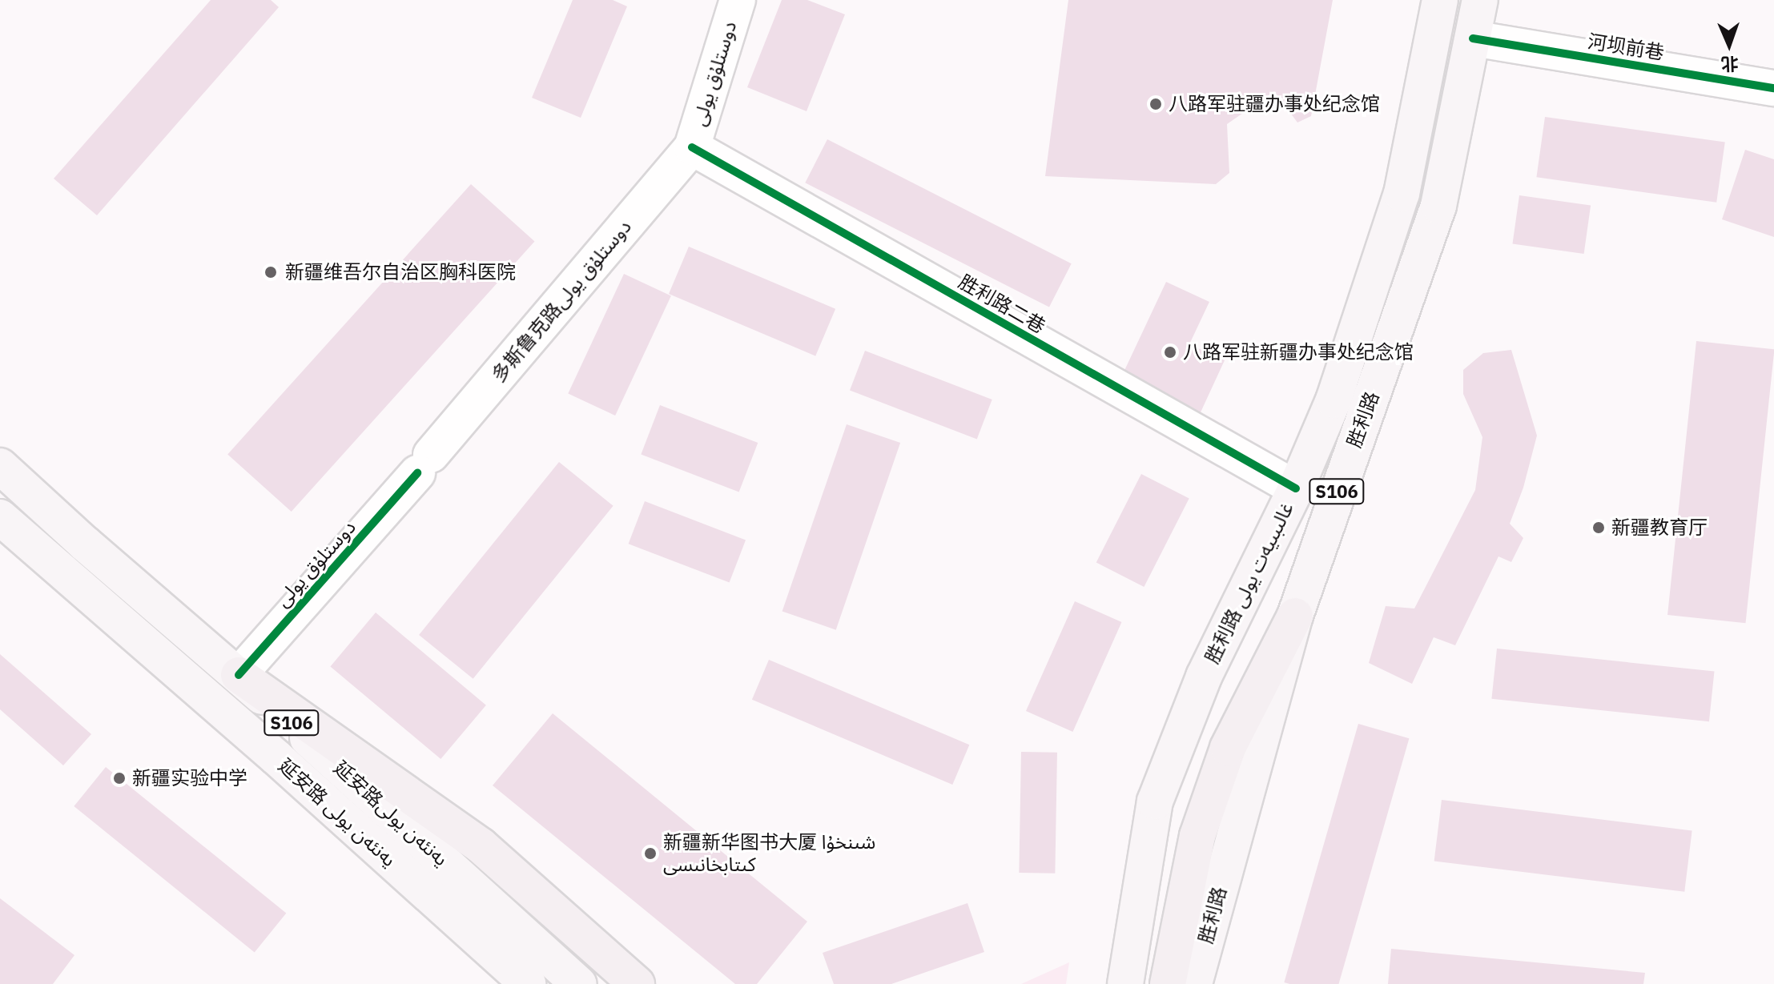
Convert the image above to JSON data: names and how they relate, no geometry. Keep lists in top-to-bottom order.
{
  "streets": {
    "main road": [
      "胜利路",
      "S106",
      "胜利路 غالىبىيەت يولى",
      "延安路 يەنئەن يولى",
      "延安路يەنئەن يولى"
    ],
    "street": [
      "河坝前巷",
      "دوستلۇق يولى",
      "多斯鲁克路دوستلۇق يولى",
      "胜利路二巷"
    ]
  },
  "crossings": [
    ["河坝前巷", "胜利路"],
    ["دوستلۇق يولى", "多斯鲁克路دوستلۇق يولى"],
    ["دوستلۇق يولى", "胜利路二巷"],
    ["دوستلۇق يولى", "延安路يەنئەن يولى"],
    ["多斯鲁克路دوستلۇق يولى", "胜利路二巷"],
    ["胜利路二巷", "胜利路 غالىبىيەت يولى"]
  ],
  "places": [
    "八路军驻疆办事处纪念馆",
    "新疆维吾尔自治区胸科医院",
    "八路军驻新疆办事处纪念馆",
    "新疆教育厅",
    "新疆实验中学",
    "新疆新华图书大厦 شىنخۇا كىتابخانىسى"
  ],
  "north": "bottom"
}
